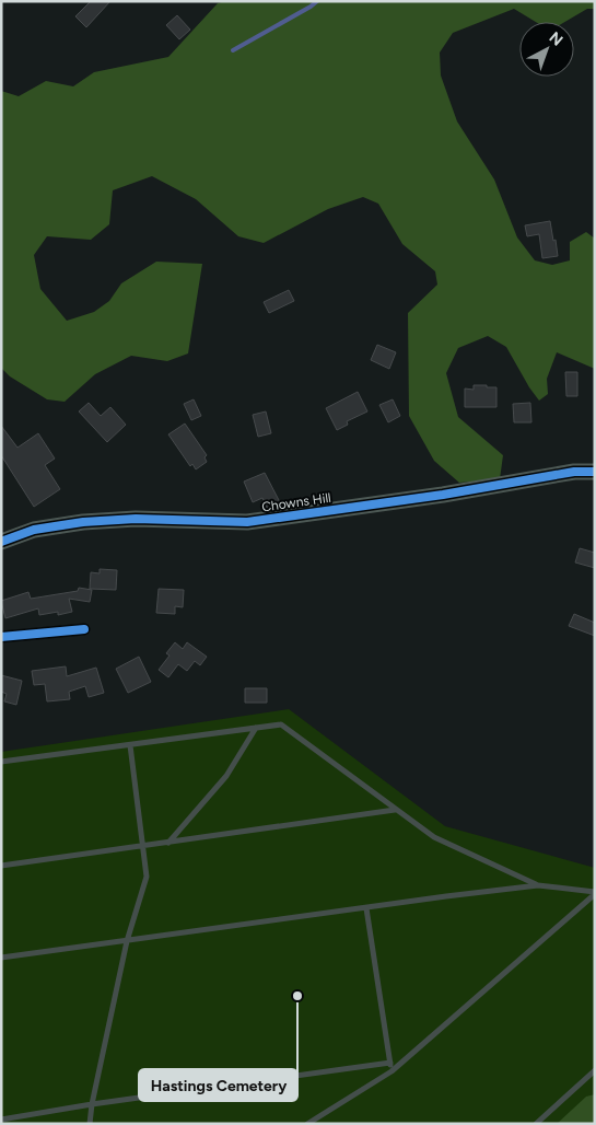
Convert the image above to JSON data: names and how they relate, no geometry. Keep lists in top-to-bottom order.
{
  "streets": {
    "street": ["Chowns Hill"]
  },
  "places": ["Hastings Cemetery"],
  "north": "top right"
}
